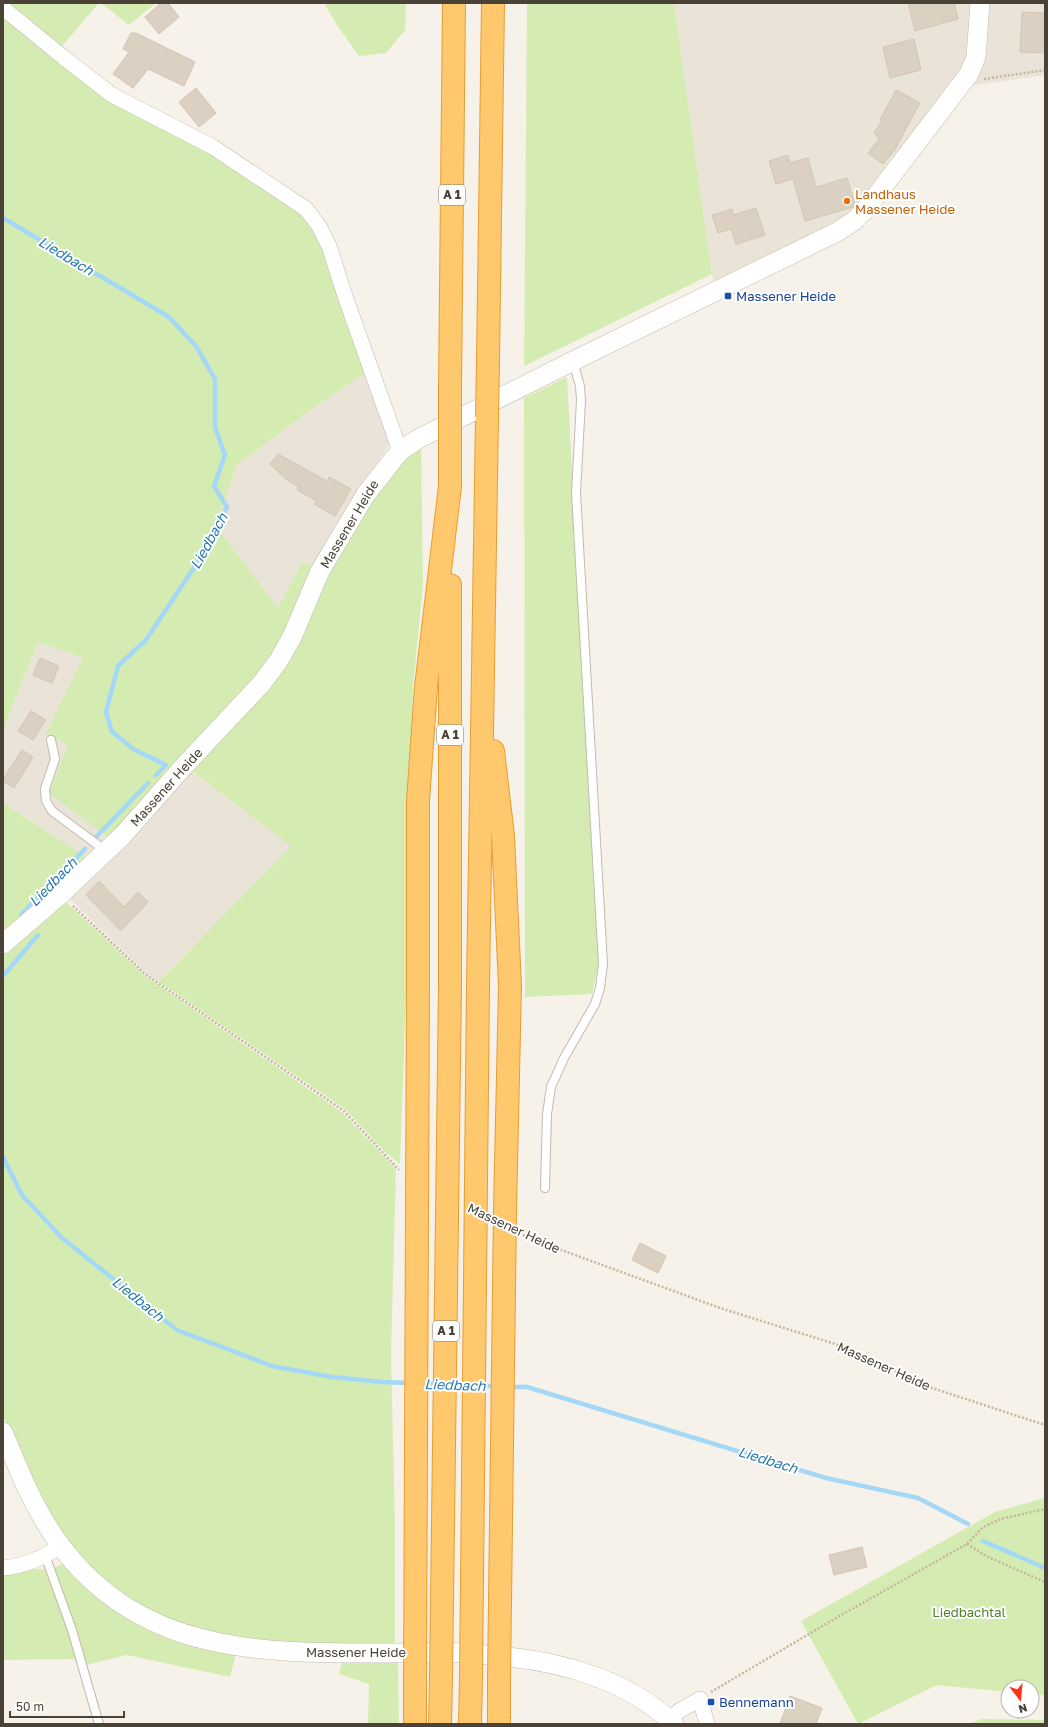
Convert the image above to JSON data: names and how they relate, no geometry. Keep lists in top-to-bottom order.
{
  "streets": {
    "highway": ["A 1"],
    "street": ["Massener Heide"]
  },
  "water": ["Liedbach"],
  "parks": ["Liedbachtal"],
  "places": {
    "other": ["Landhaus Massener Heide"],
    "transit": ["Massener Heide", "Bennemann"]
  },
  "scale_bar": "50 m",
  "north": "bottom"
}
